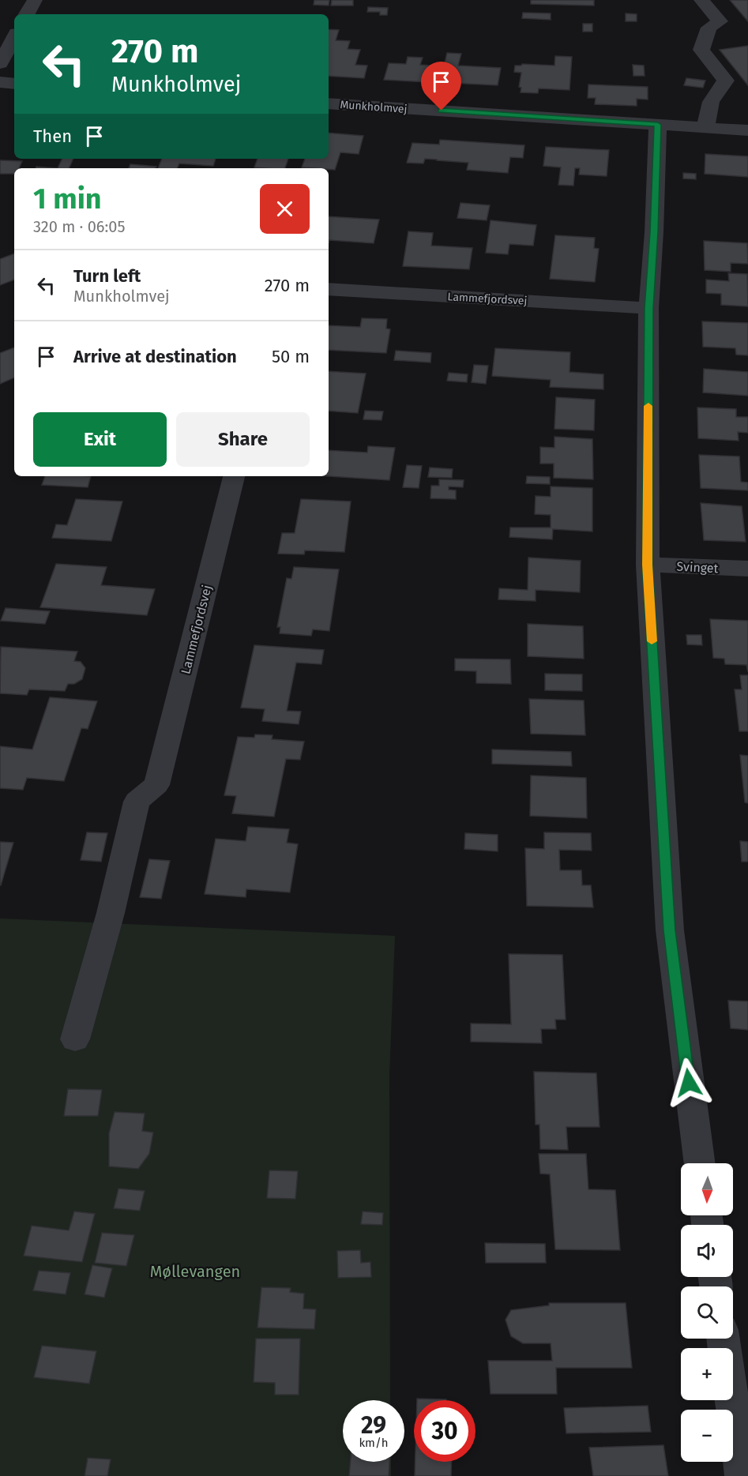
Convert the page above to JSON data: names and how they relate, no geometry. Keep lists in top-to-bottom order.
{
  "streets": {
    "street": ["Munkholmvej", "Lammefjordsvej", "Svinget"]
  },
  "parks": ["Møllevangen"],
  "north": "bottom",
  "page": {
    "turn": ["270 m", "Munkholmvej"],
    "then": "Then",
    "heading": ["1 min", "320 m · 06:05"],
    "list": [
      {
        "name": "Turn left",
        "note": "Munkholmvej",
        "value": "270 m"
      },
      {
        "name": "Arrive at destination",
        "value": "50 m"
      }
    ],
    "buttons": ["Exit", "Share"],
    "map_buttons": ["+", "−"],
    "speed": "29 km/h",
    "limit": "30"
  }
}
